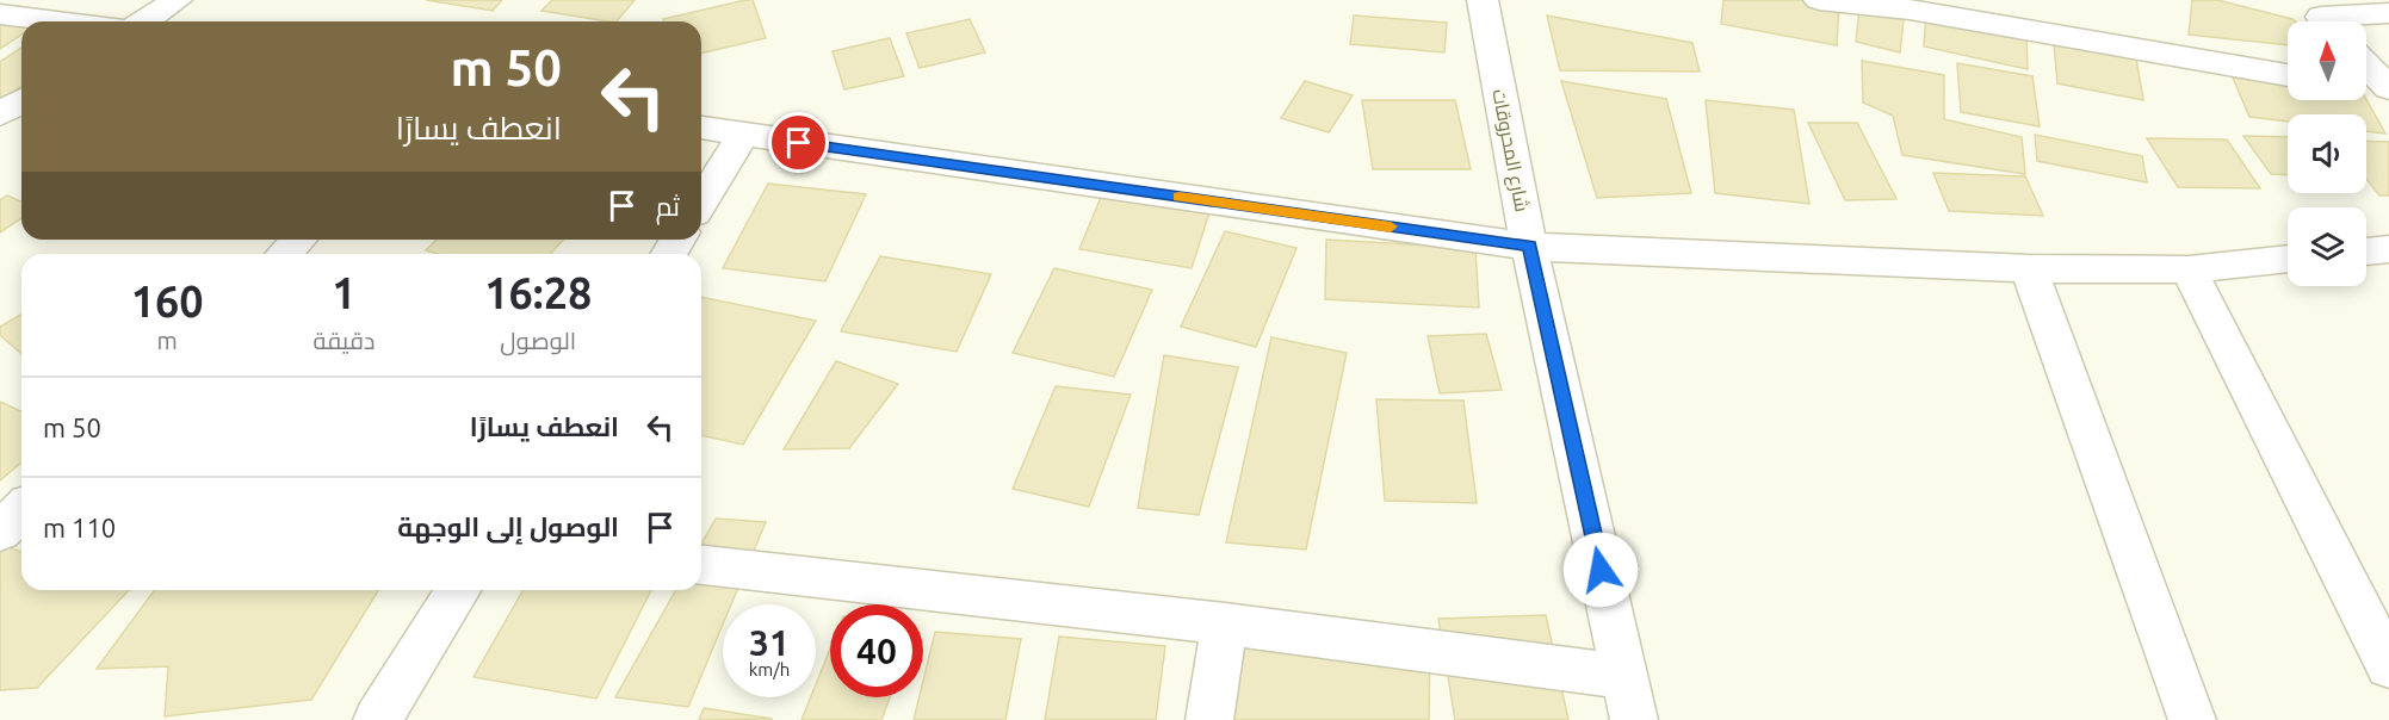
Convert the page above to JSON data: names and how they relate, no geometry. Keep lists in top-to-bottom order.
{
  "streets": {
    "street": ["شارع المحروقات"]
  },
  "north": "top",
  "page": {
    "turn": ["50 m", "انعطف يسارًا"],
    "then": "ثم",
    "eta": [
      "16:28",
      "الوصول",
      "1",
      "دقيقة",
      "160",
      "m"
    ],
    "list": [
      {
        "name": "انعطف يسارًا",
        "value": "50 m"
      },
      {
        "name": "الوصول إلى الوجهة",
        "value": "110 m"
      }
    ],
    "speed": "31 km/h",
    "limit": "40"
  }
}
